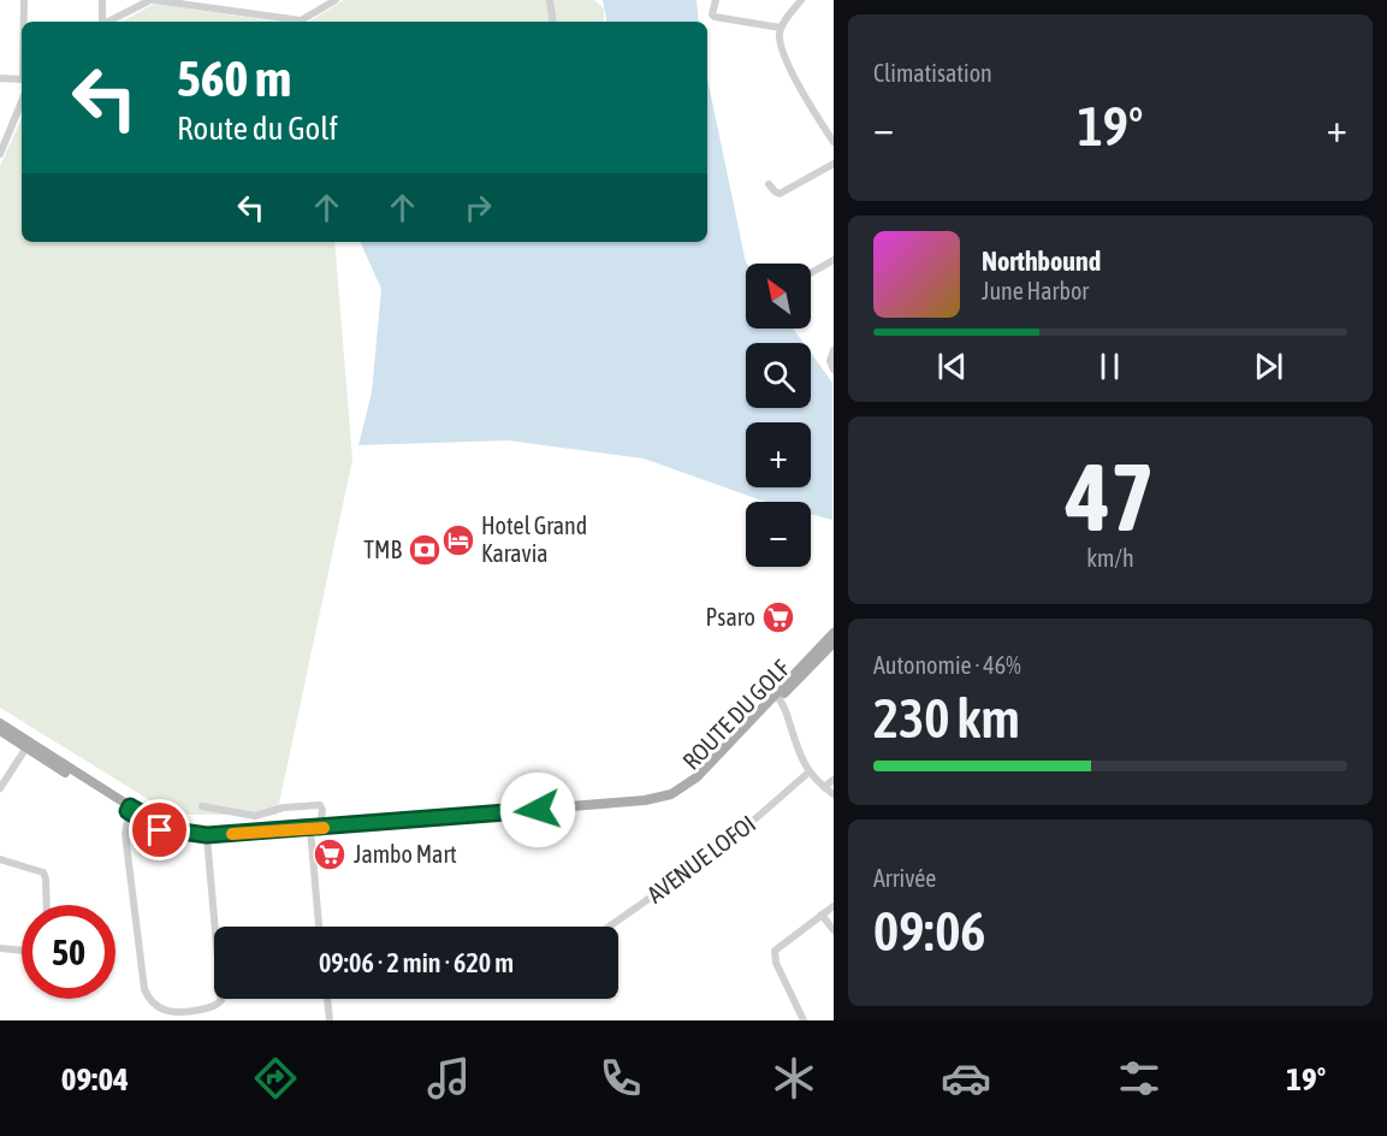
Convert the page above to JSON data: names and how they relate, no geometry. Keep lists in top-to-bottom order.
{
  "streets": {
    "main road": ["ROUTE DU GOLF"],
    "street": ["AVENUE LOFOI"]
  },
  "places": {
    "hotel": ["Hotel Grand Karavia"],
    "bank": ["TMB"],
    "supermarket": ["Psaro", "Jambo Mart"]
  },
  "north": "top left",
  "page": {
    "tile": [
      "Climatisation",
      ["47", "km/h"],
      ["Autonomie · 46%", "230 km"],
      ["Arrivée", "09:06"]
    ],
    "turn": ["560 m", "Route du Golf"],
    "heat": ["−", "19°", "+"],
    "song": ["Northbound", "June Harbor"],
    "map_buttons": ["+", "−"],
    "limit": "50",
    "trip": "09:06 · 2 min · 620 m",
    "tabs": ["09:04", "19°"]
  }
}
